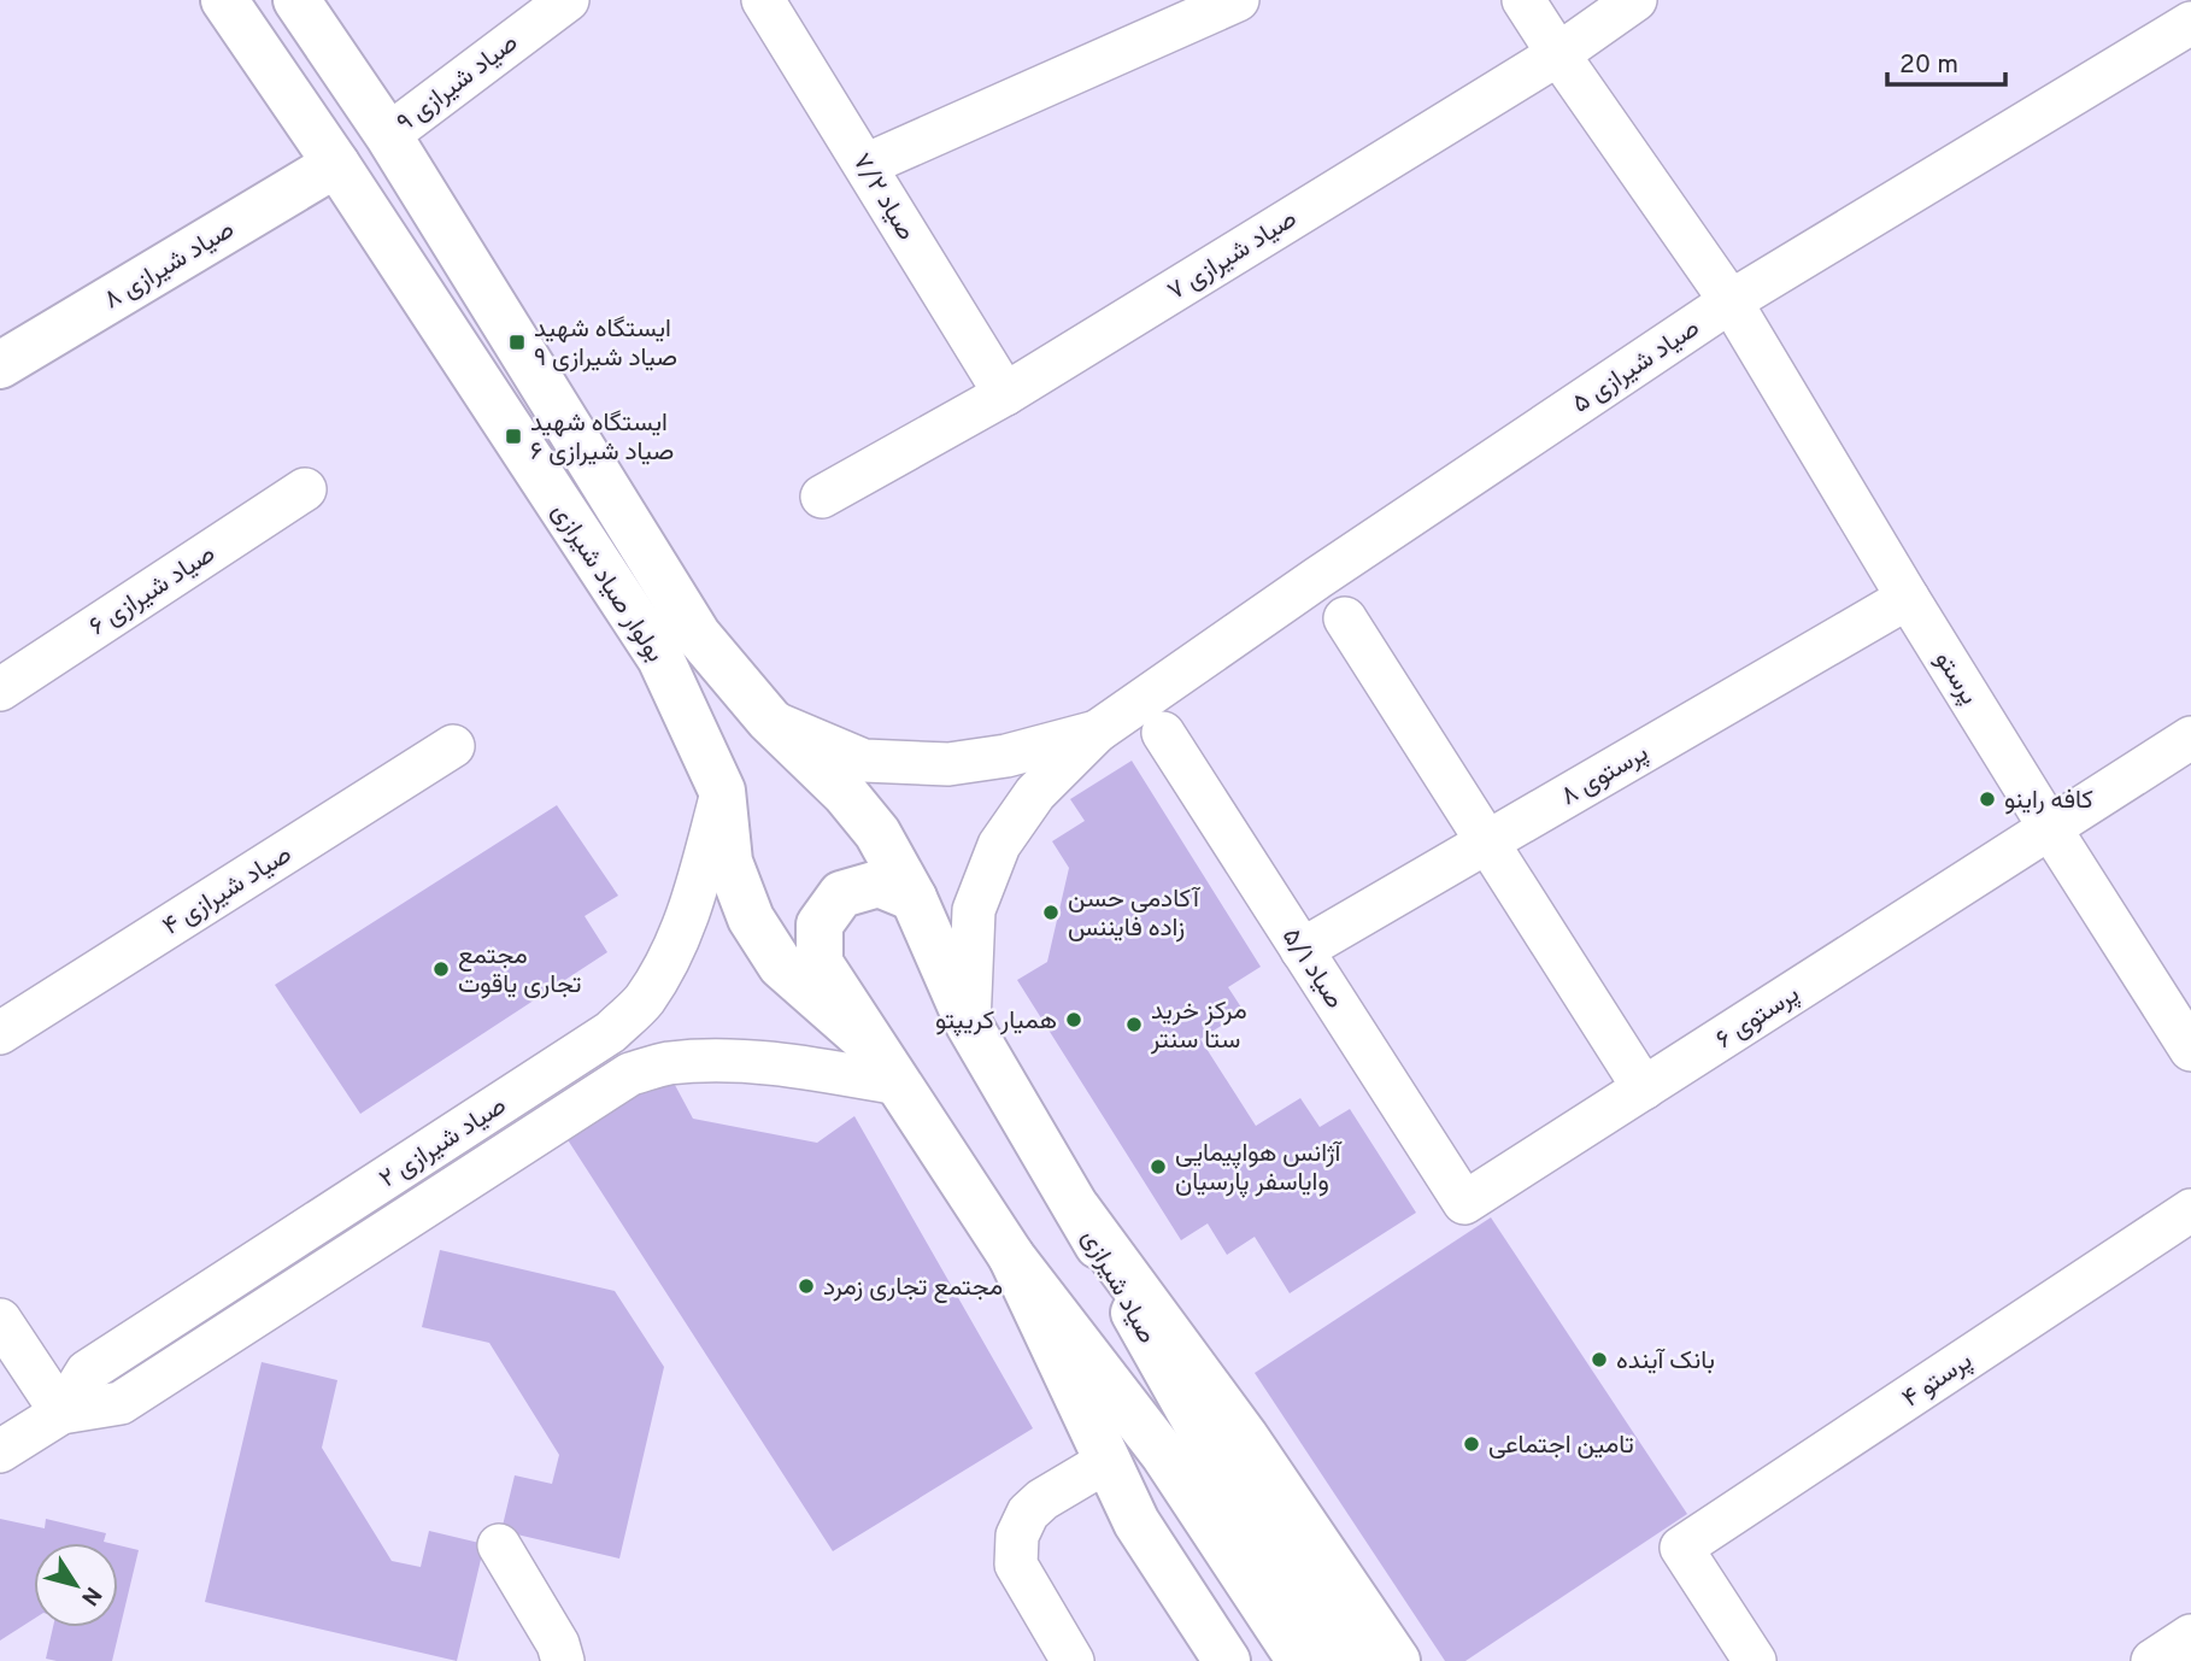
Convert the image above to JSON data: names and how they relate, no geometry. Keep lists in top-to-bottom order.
{
  "streets": {
    "main road": ["صیاد شیرازی ۸", "بولوار صیاد شیرازی", "صیاد شیرازی"],
    "street": [
      "صیاد شیرازی ۹",
      "صیاد ۷/۲",
      "صیاد شیرازی ۷",
      "صیاد شیرازی ۵",
      "صیاد شیرازی ۶",
      "پرستو",
      "پرستوی ۸",
      "صیاد شیرازی ۴",
      "صیاد ۵/۱",
      "پرستوی ۶",
      "صیاد شیرازی ۲",
      "پرستو ۴"
    ]
  },
  "crossings": [
    ["صیاد شیرازی ۹", "بولوار صیاد شیرازی"],
    ["صیاد ۷/۲", "صیاد شیرازی ۷"],
    ["صیاد شیرازی ۷", "پرستو"],
    ["صیاد شیرازی ۸", "بولوار صیاد شیرازی"],
    ["صیاد شیرازی ۵", "بولوار صیاد شیرازی"],
    ["صیاد شیرازی ۵", "پرستو"],
    ["صیاد شیرازی ۵", "صیاد شیرازی"],
    ["بولوار صیاد شیرازی", "صیاد شیرازی ۲"],
    ["بولوار صیاد شیرازی", "صیاد شیرازی"],
    ["پرستو", "پرستوی ۸"],
    ["پرستو", "پرستوی ۶"],
    ["پرستوی ۸", "صیاد ۵/۱"],
    ["صیاد ۵/۱", "پرستوی ۶"]
  ],
  "places": {
    "transit": ["ایستگاه شهید صیاد شیرازی ۹", "ایستگاه شهید صیاد شیرازی ۶"],
    "other": [
      "کافه راینو",
      "آکادمی حسن زاده فایننس",
      "مجتمع تجاری یاقوت",
      "همیار کریپتو",
      "مرکز خرید ستا سنتر",
      "آژانس هواپیمایی وایاسفر پارسیان",
      "مجتمع تجاری زمرد",
      "بانک آینده",
      "تامین اجتماعی"
    ]
  },
  "scale_bar": "20 m",
  "north": "bottom right"
}
